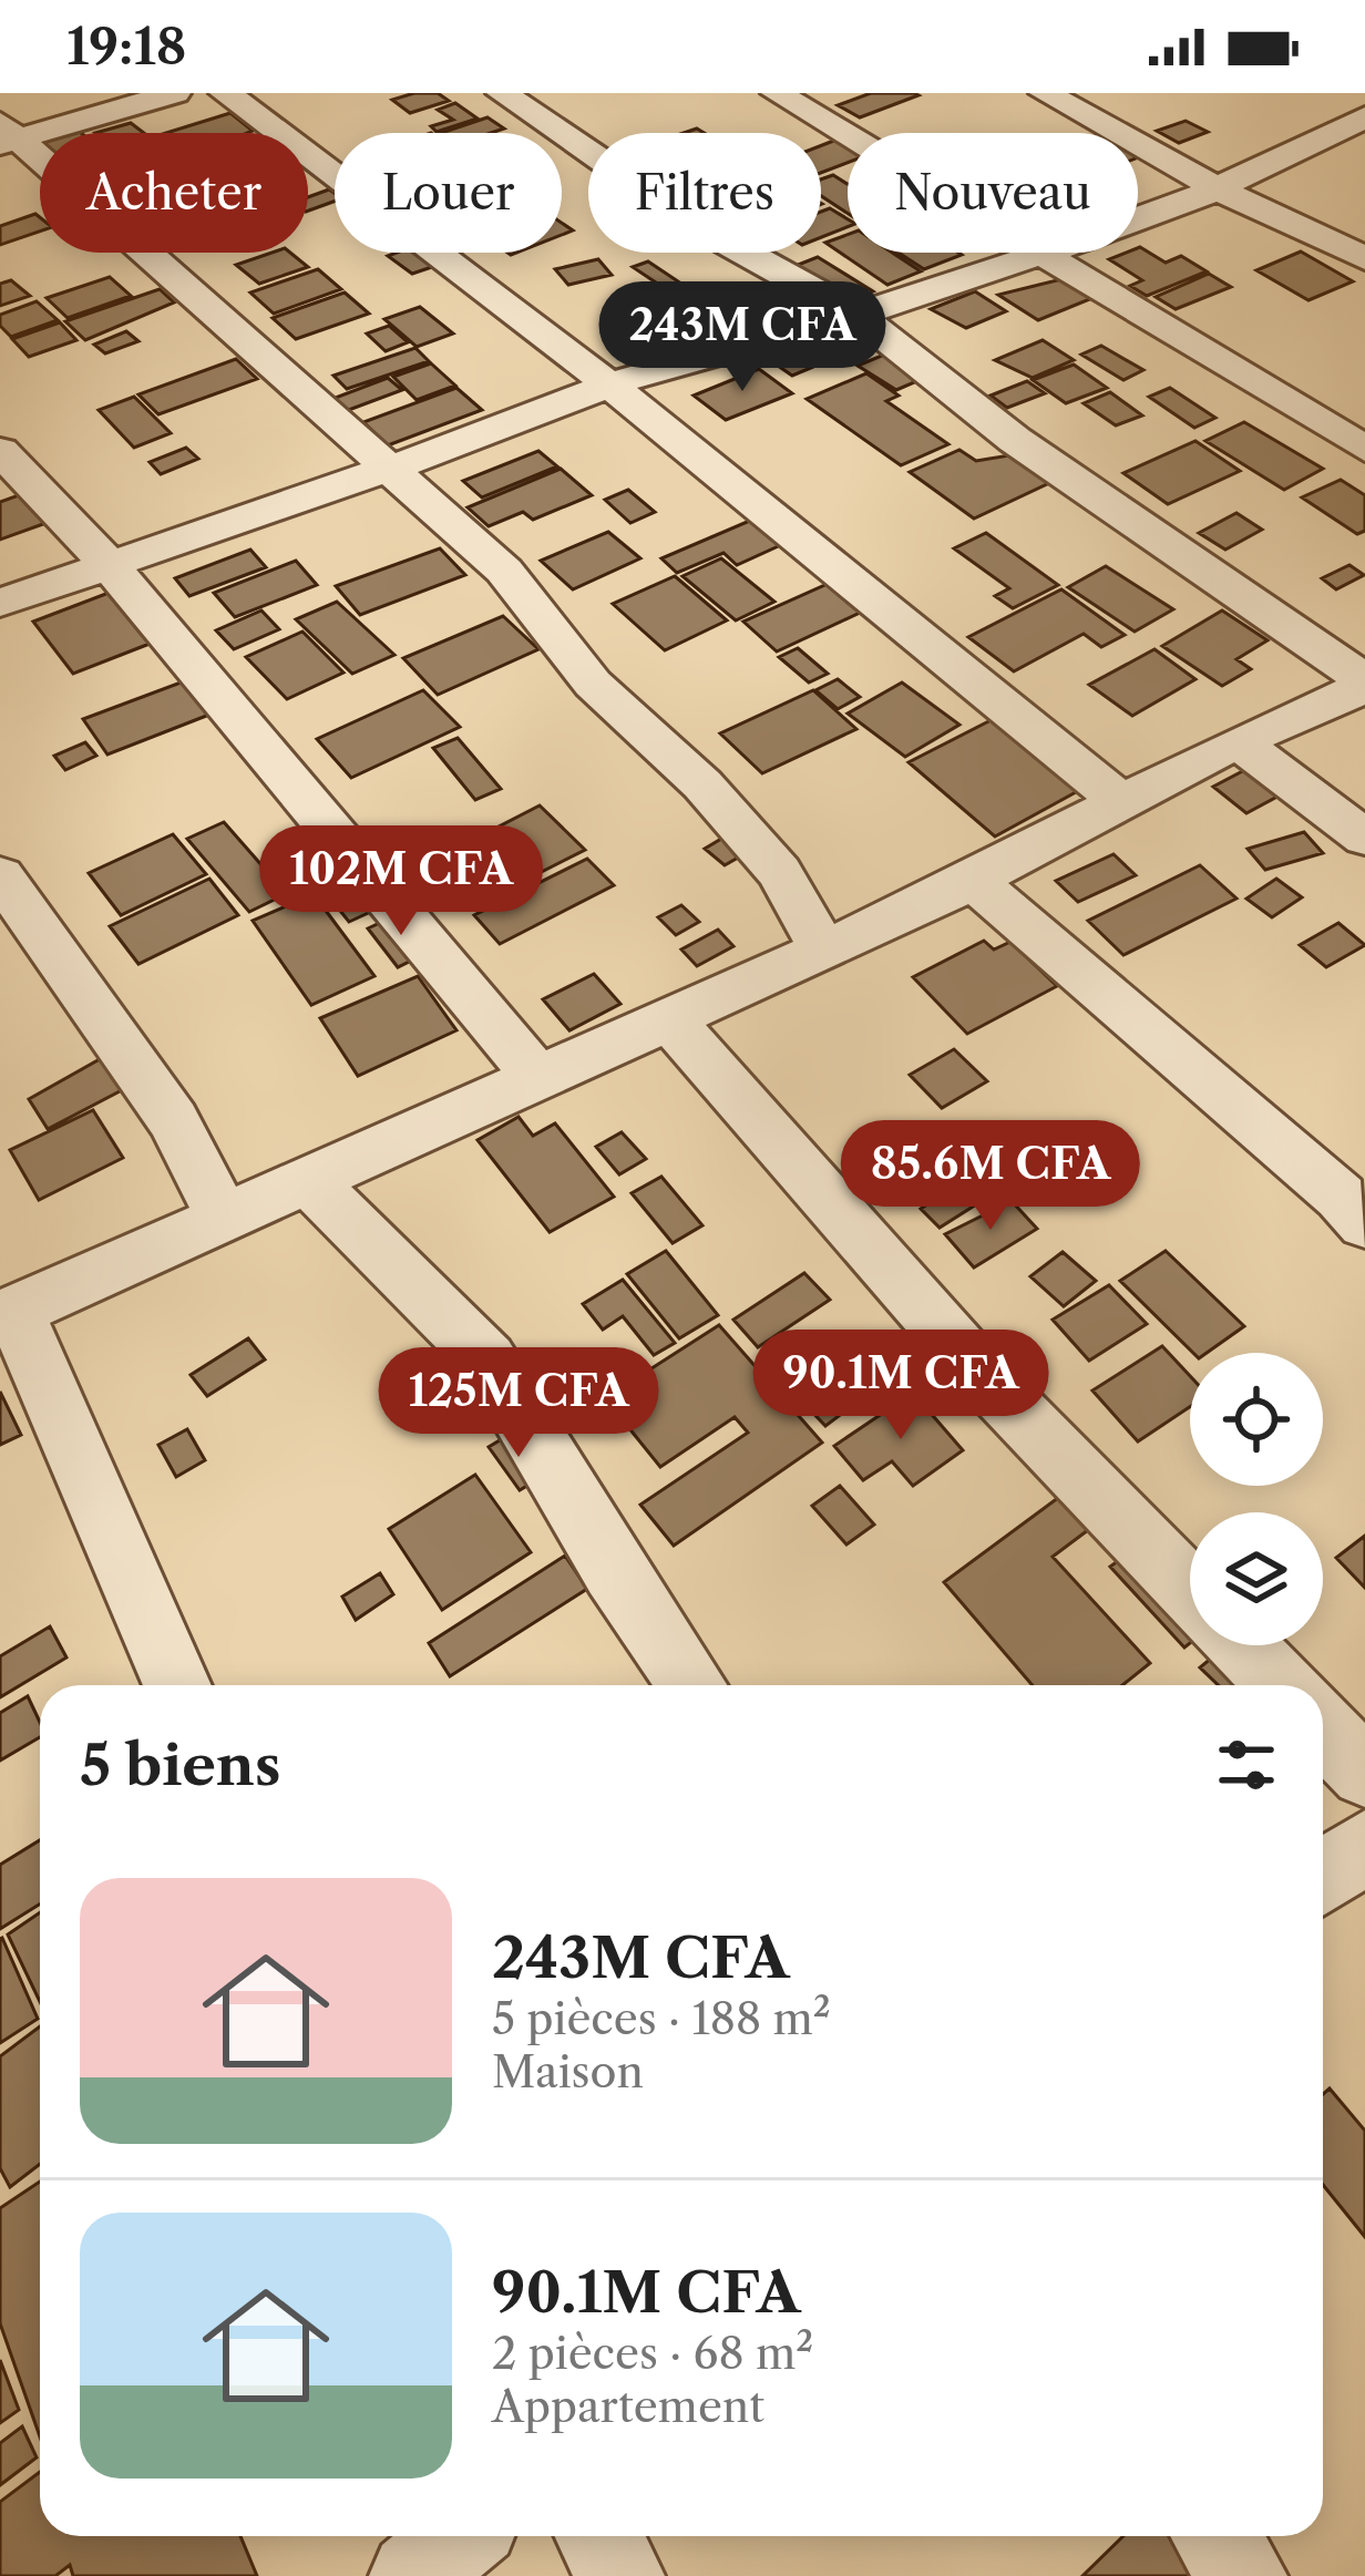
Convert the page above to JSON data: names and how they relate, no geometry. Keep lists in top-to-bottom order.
{
  "page": {
    "status": "19:18",
    "chip": [
      "Acheter",
      "Louer",
      "Filtres",
      "Nouveau"
    ],
    "price": [
      "243M CFA",
      "102M CFA",
      "85.6M CFA",
      "90.1M CFA",
      "125M CFA"
    ],
    "heading": "5 biens",
    "list": [
      {
        "name": "243M CFA",
        "note": "5 pièces · 188 m² · Maison"
      },
      {
        "name": "90.1M CFA",
        "note": "2 pièces · 68 m² · Appartement"
      }
    ]
  }
}
